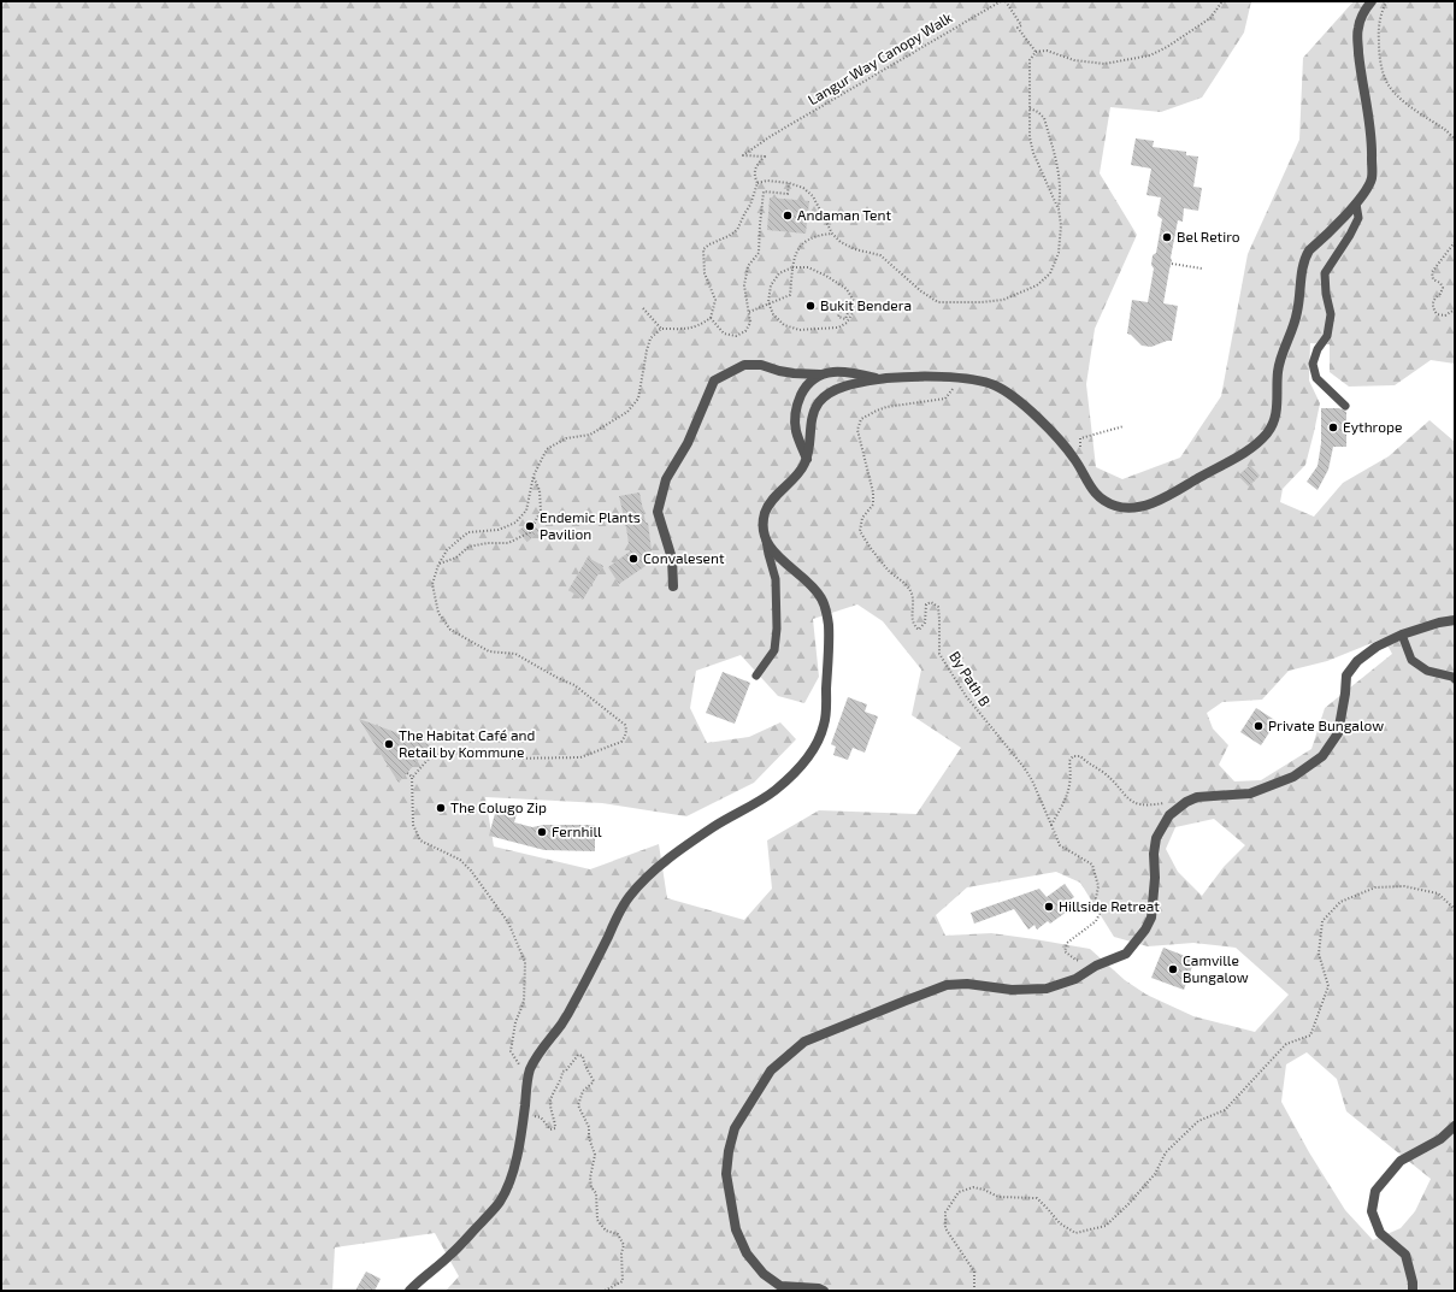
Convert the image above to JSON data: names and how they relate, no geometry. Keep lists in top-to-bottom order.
{
  "streets": {
    "path": ["Langur Way Canopy Walk", "By Path B"]
  },
  "places": [
    "Andaman Tent",
    "Bel Retiro",
    "Bukit Bendera",
    "Eythrope",
    "Endemic Plants Pavilion",
    "Convalesent",
    "Private Bungalow",
    "The Habitat Café and Retail by Kommune",
    "The Colugo Zip",
    "Fernhill",
    "Hillside Retreat",
    "Camville Bungalow"
  ]
}
